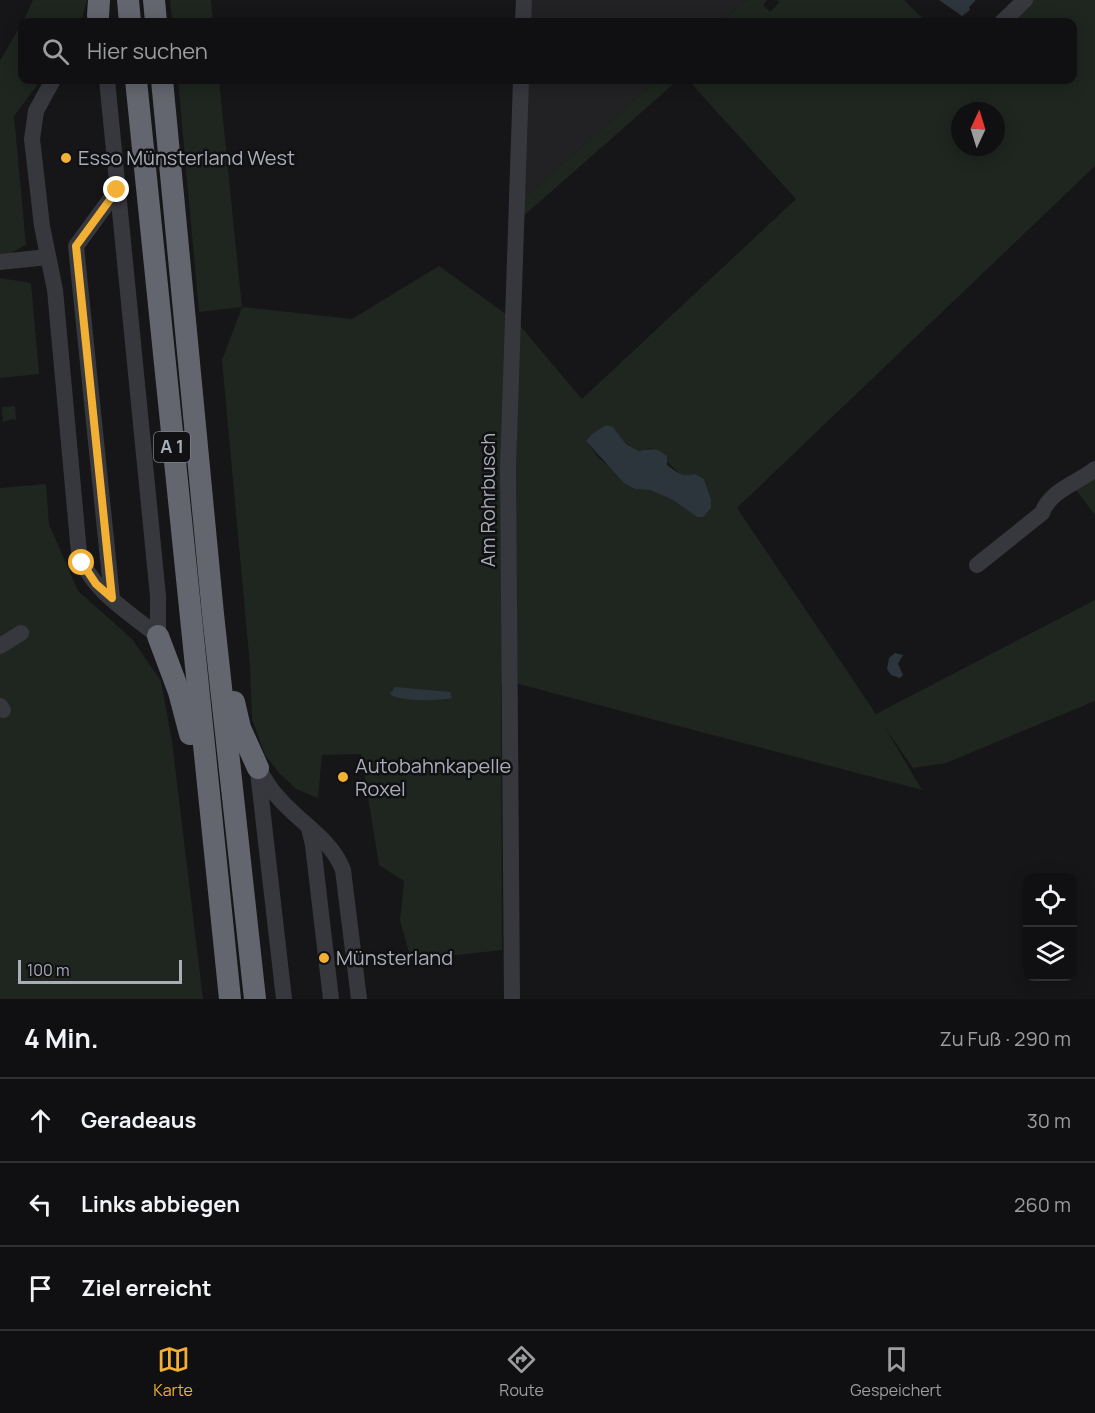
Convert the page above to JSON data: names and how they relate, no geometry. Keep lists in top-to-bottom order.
{
  "streets": {
    "highway": ["A 1"],
    "street": ["Am Rohrbusch"]
  },
  "places": ["Esso Münsterland West", "Autobahnkapelle Roxel", "Münsterland"],
  "scale_bar": "100 m",
  "north": "top",
  "page": {
    "search": "Hier suchen",
    "scale": "100 m",
    "heading": ["4 Min.", "Zu Fuß · 290 m"],
    "list": [
      ["Geradeaus", "30 m"],
      ["Links abbiegen", "260 m"],
      "Ziel erreicht"
    ],
    "nav": ["Karte", "Route", "Gespeichert"]
  }
}
